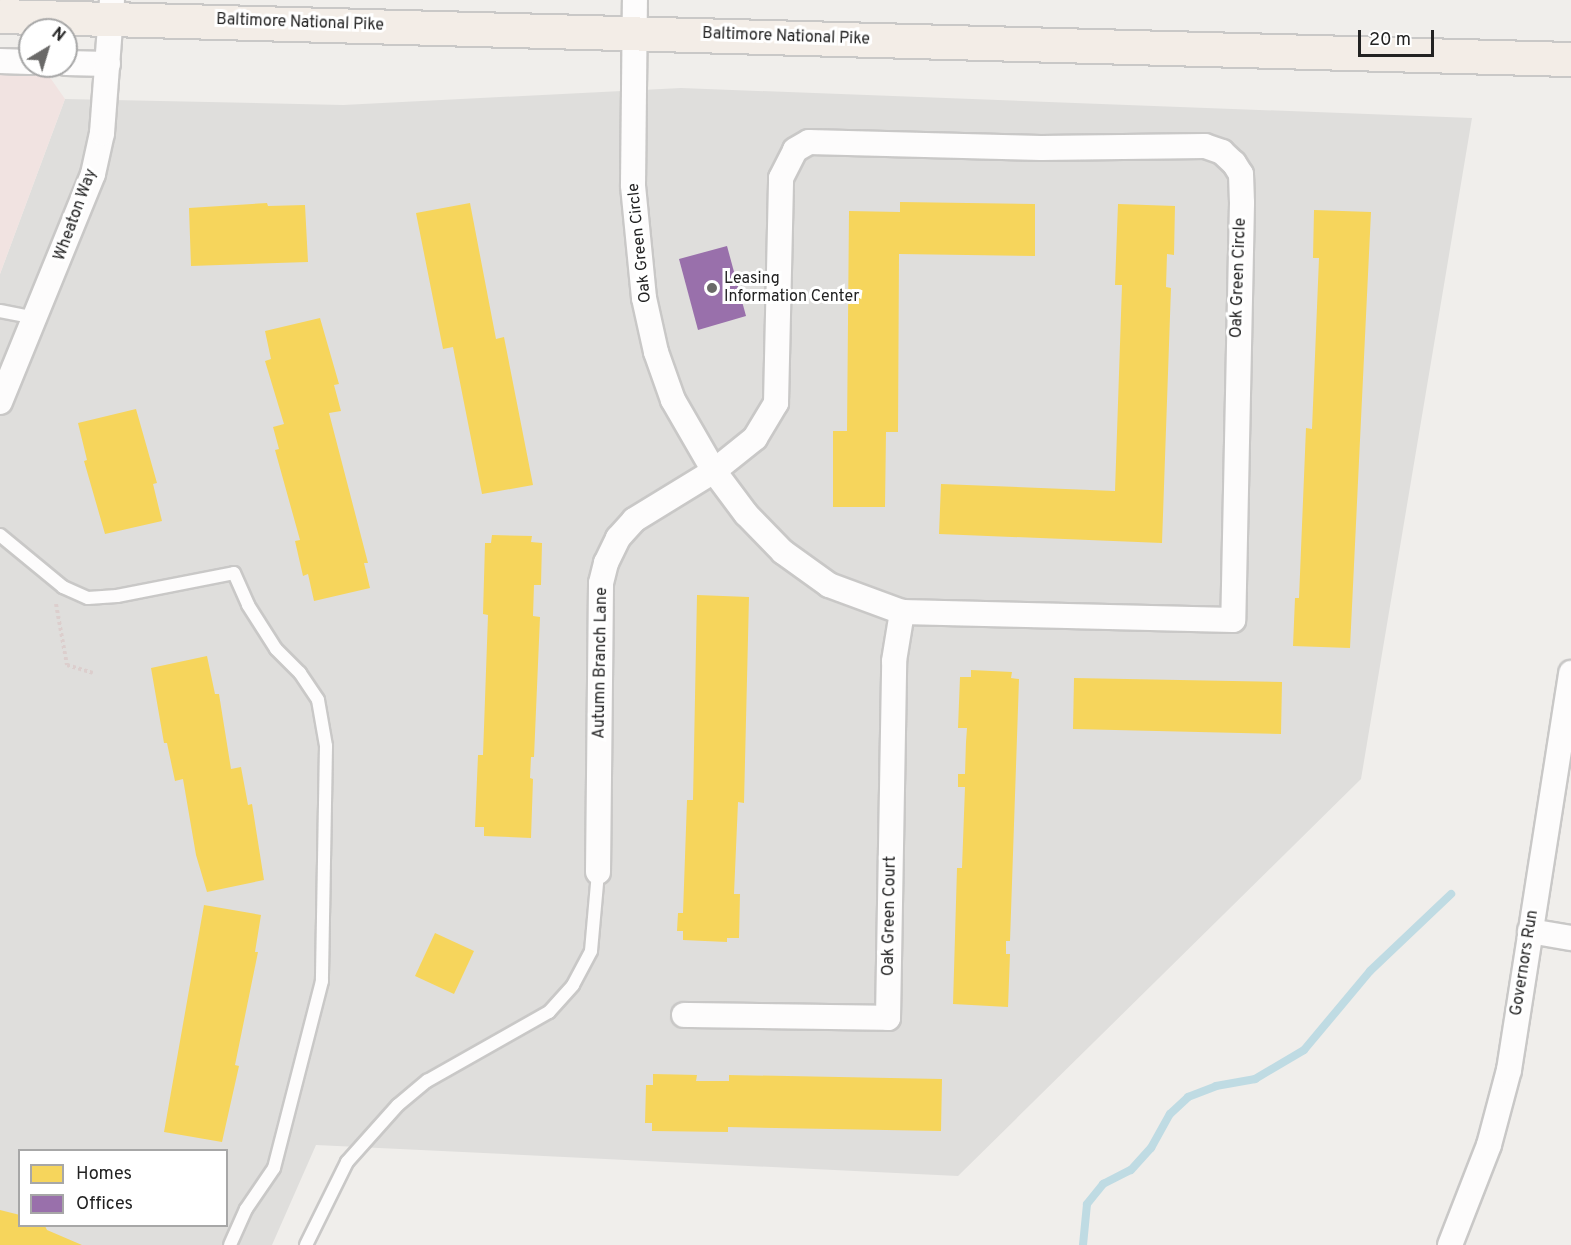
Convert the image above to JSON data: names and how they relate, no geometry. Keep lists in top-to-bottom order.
{
  "streets": {
    "main road": ["Baltimore National Pike"],
    "street": [
      "Wheaton Way",
      "Oak Green Circle",
      "Autumn Branch Lane",
      "Oak Green Court",
      "Governors Run"
    ]
  },
  "crossings": [
    ["Baltimore National Pike", "Wheaton Way"],
    ["Baltimore National Pike", "Oak Green Circle"],
    ["Oak Green Circle", "Autumn Branch Lane"],
    ["Oak Green Circle", "Oak Green Court"]
  ],
  "places": ["Leasing Information Center"],
  "legend": ["Homes", "Offices"],
  "scale_bar": "20 m",
  "north": "top right"
}
